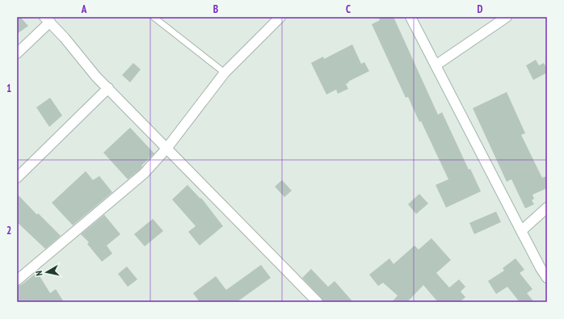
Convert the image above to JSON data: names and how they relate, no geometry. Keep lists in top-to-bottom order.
{
  "north": "left",
  "grid": {
    "columns": [
      "A",
      "B",
      "C",
      "D"
    ],
    "rows": ["1", "2"]
  }
}
